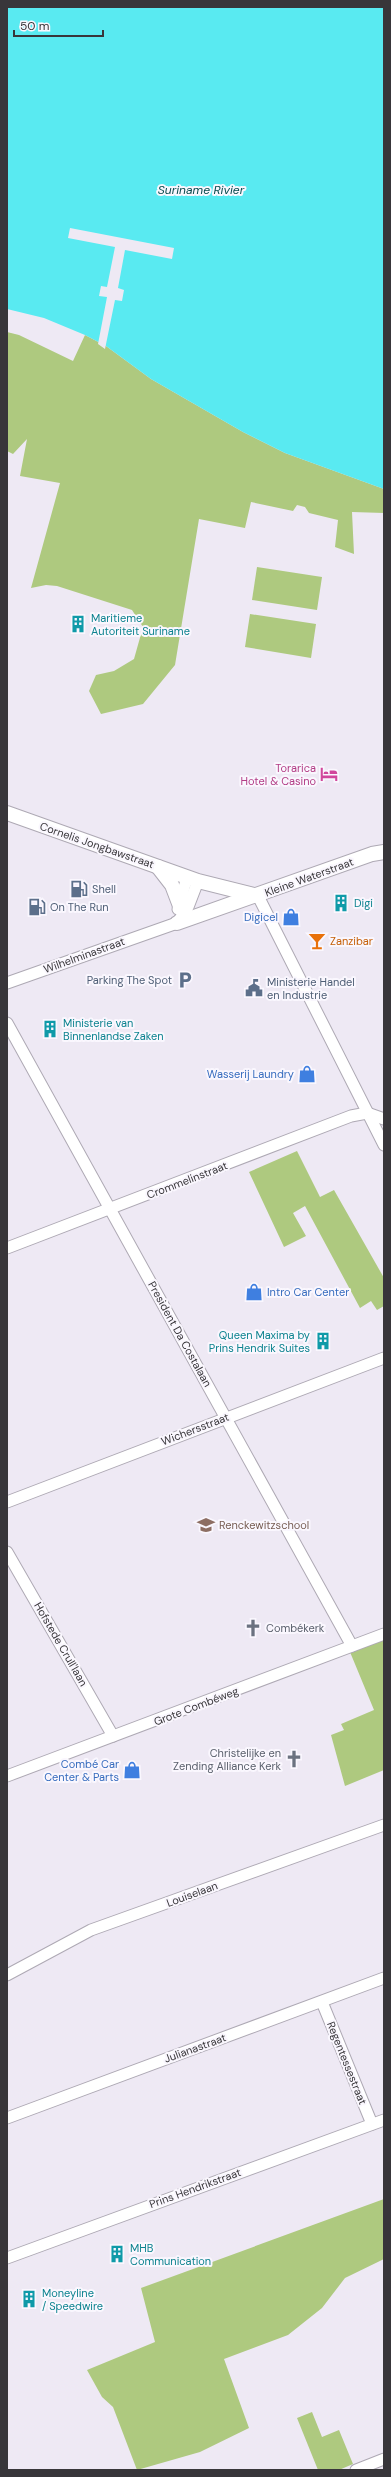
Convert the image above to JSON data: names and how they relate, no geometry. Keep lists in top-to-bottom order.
{
  "streets": {
    "main road": ["Cornelis Jongbawstraat", "Kleine Waterstraat"],
    "street": [
      "Wilhelminastraat",
      "Crommelinstraat",
      "President Da Costalaan",
      "Wichersstraat",
      "Hofstede Crull'laan",
      "Grote Combéweg",
      "Louiselaan",
      "Julianastraat",
      "Regentessestraat",
      "Prins Hendrikstraat"
    ]
  },
  "crossings": [
    ["Cornelis Jongbawstraat", "Kleine Waterstraat"],
    ["Cornelis Jongbawstraat", "Wilhelminastraat"],
    ["Kleine Waterstraat", "Wilhelminastraat"],
    ["Crommelinstraat", "President Da Costalaan"],
    ["President Da Costalaan", "Wichersstraat"],
    ["President Da Costalaan", "Grote Combéweg"],
    ["Hofstede Crull'laan", "Grote Combéweg"],
    ["Julianastraat", "Regentessestraat"],
    ["Regentessestraat", "Prins Hendrikstraat"]
  ],
  "water": ["Suriname Rivier"],
  "places": {
    "building": [
      "Maritieme Autoriteit Suriname",
      "Digi",
      "Ministerie van Binnenlandse Zaken",
      "Queen Maxima by Prins Hendrik Suites",
      "MHB Communication",
      "Moneyline / Speedwire"
    ],
    "hotel": ["Torarica Hotel & Casino"],
    "fuel station": ["Shell", "On The Run"],
    "shop": [
      "Digicel",
      "Wasserij Laundry",
      "Intro Car Center",
      "Combé Car Center & Parts"
    ],
    "bar": ["Zanzibar"],
    "parking": ["Parking The Spot"],
    "public building": ["Ministerie Handel en Industrie"],
    "school or university": ["Renckewitzschool"],
    "church": ["Combékerk", "Christelijke en Zending Alliance Kerk"]
  },
  "scale_bar": "50 m"
}
